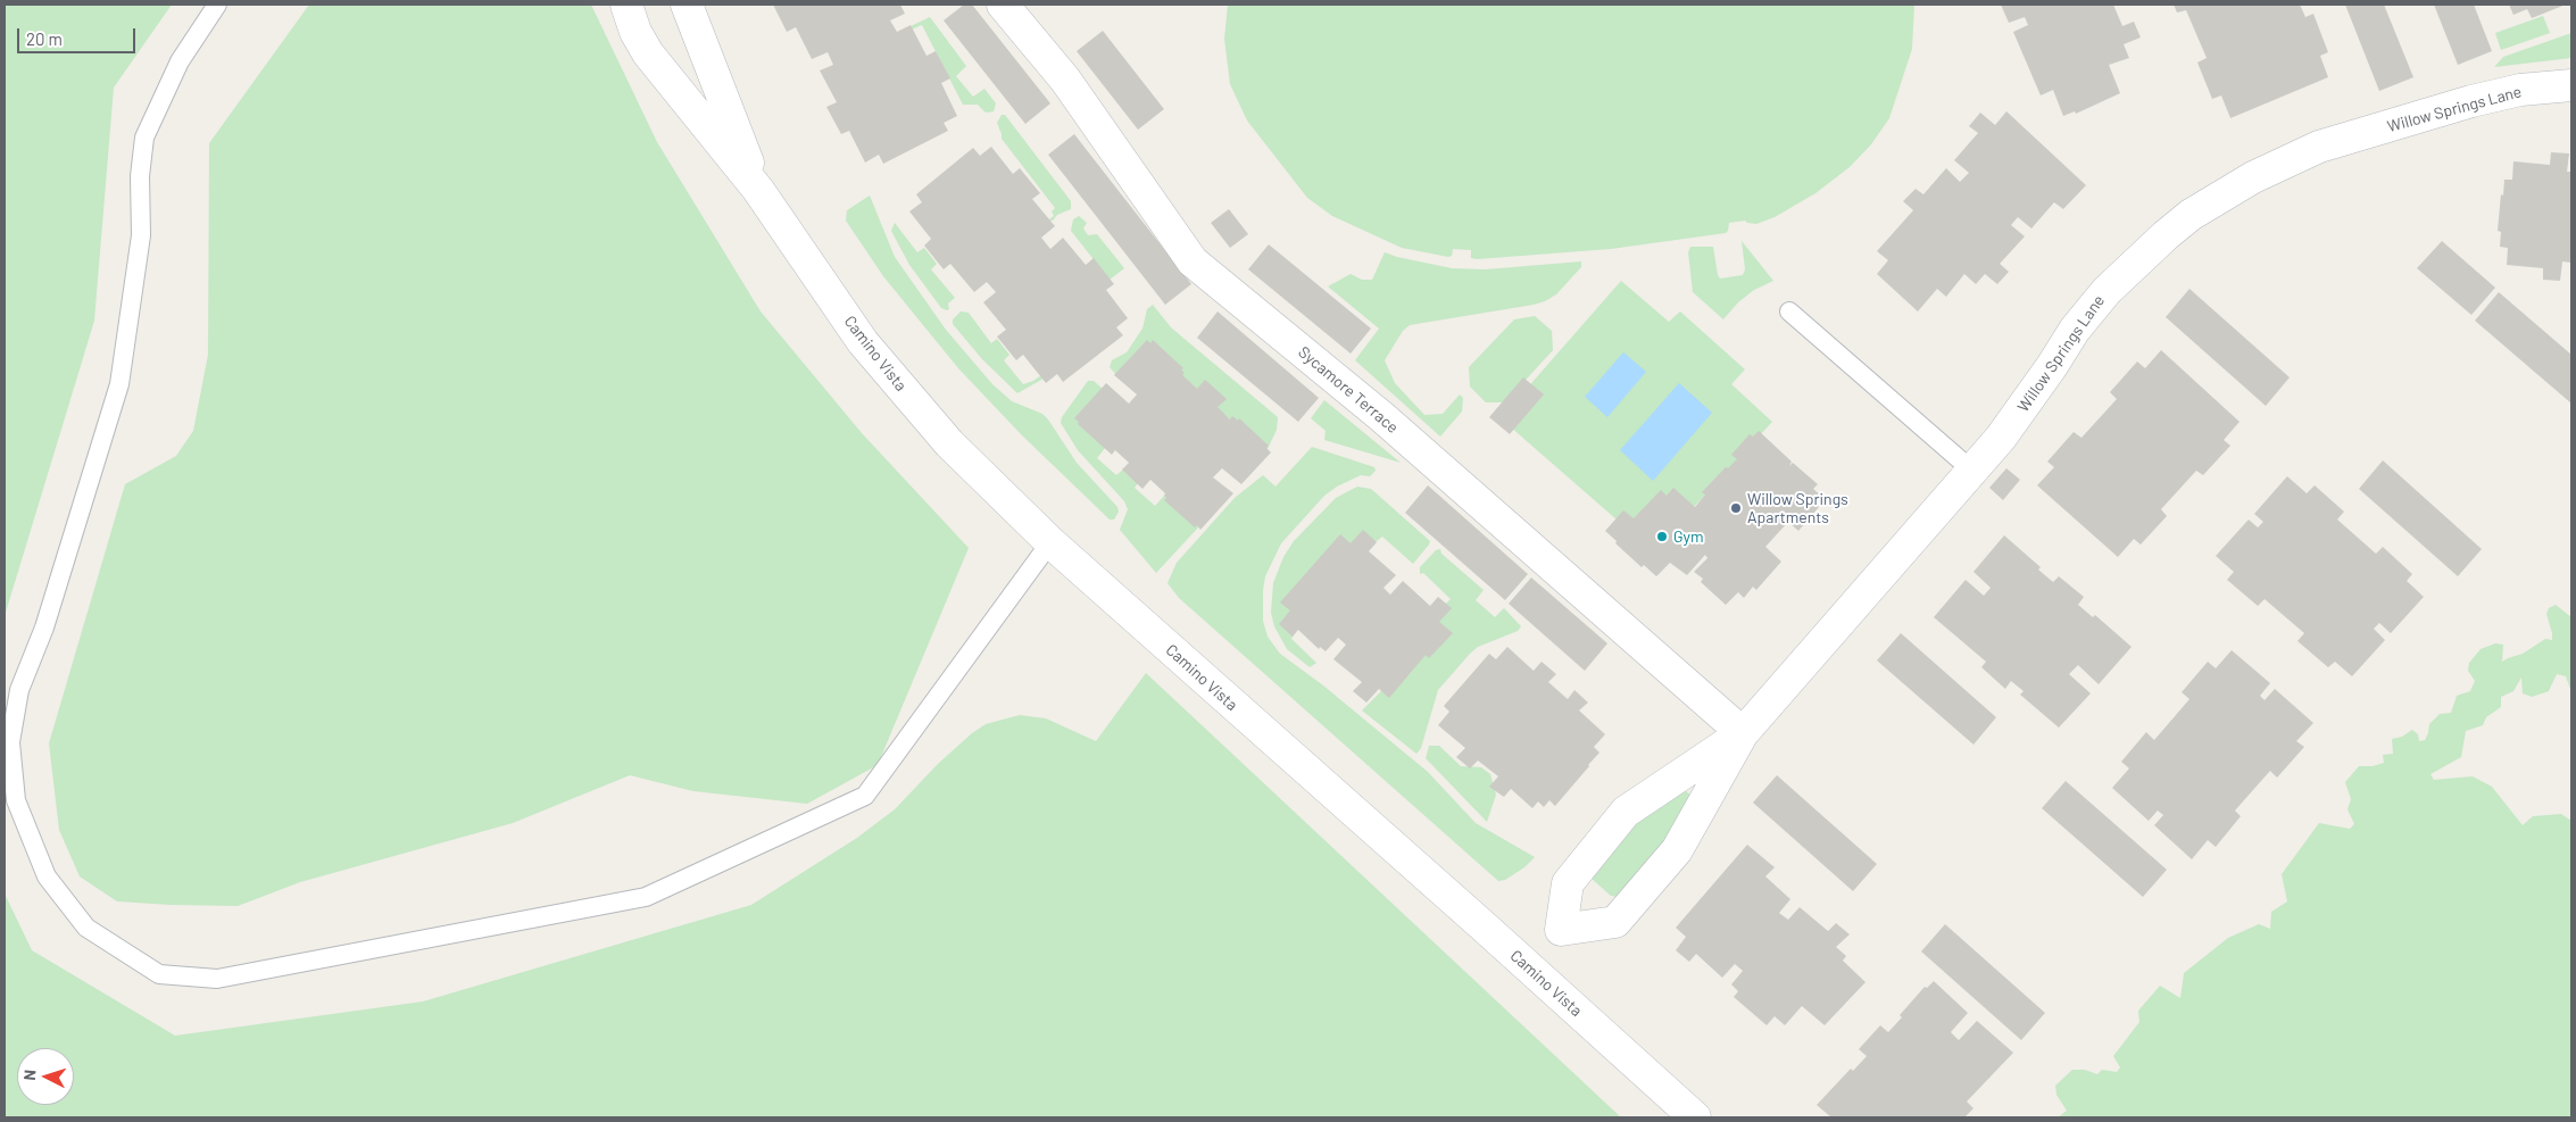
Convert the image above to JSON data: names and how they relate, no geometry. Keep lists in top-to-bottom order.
{
  "streets": {
    "street": ["Willow Springs Lane", "Camino Vista", "Sycamore Terrace"]
  },
  "crossings": [
    ["Willow Springs Lane", "Sycamore Terrace"]
  ],
  "places": ["Willow Springs Apartments", "Gym"],
  "scale_bar": "20 m",
  "north": "left"
}
